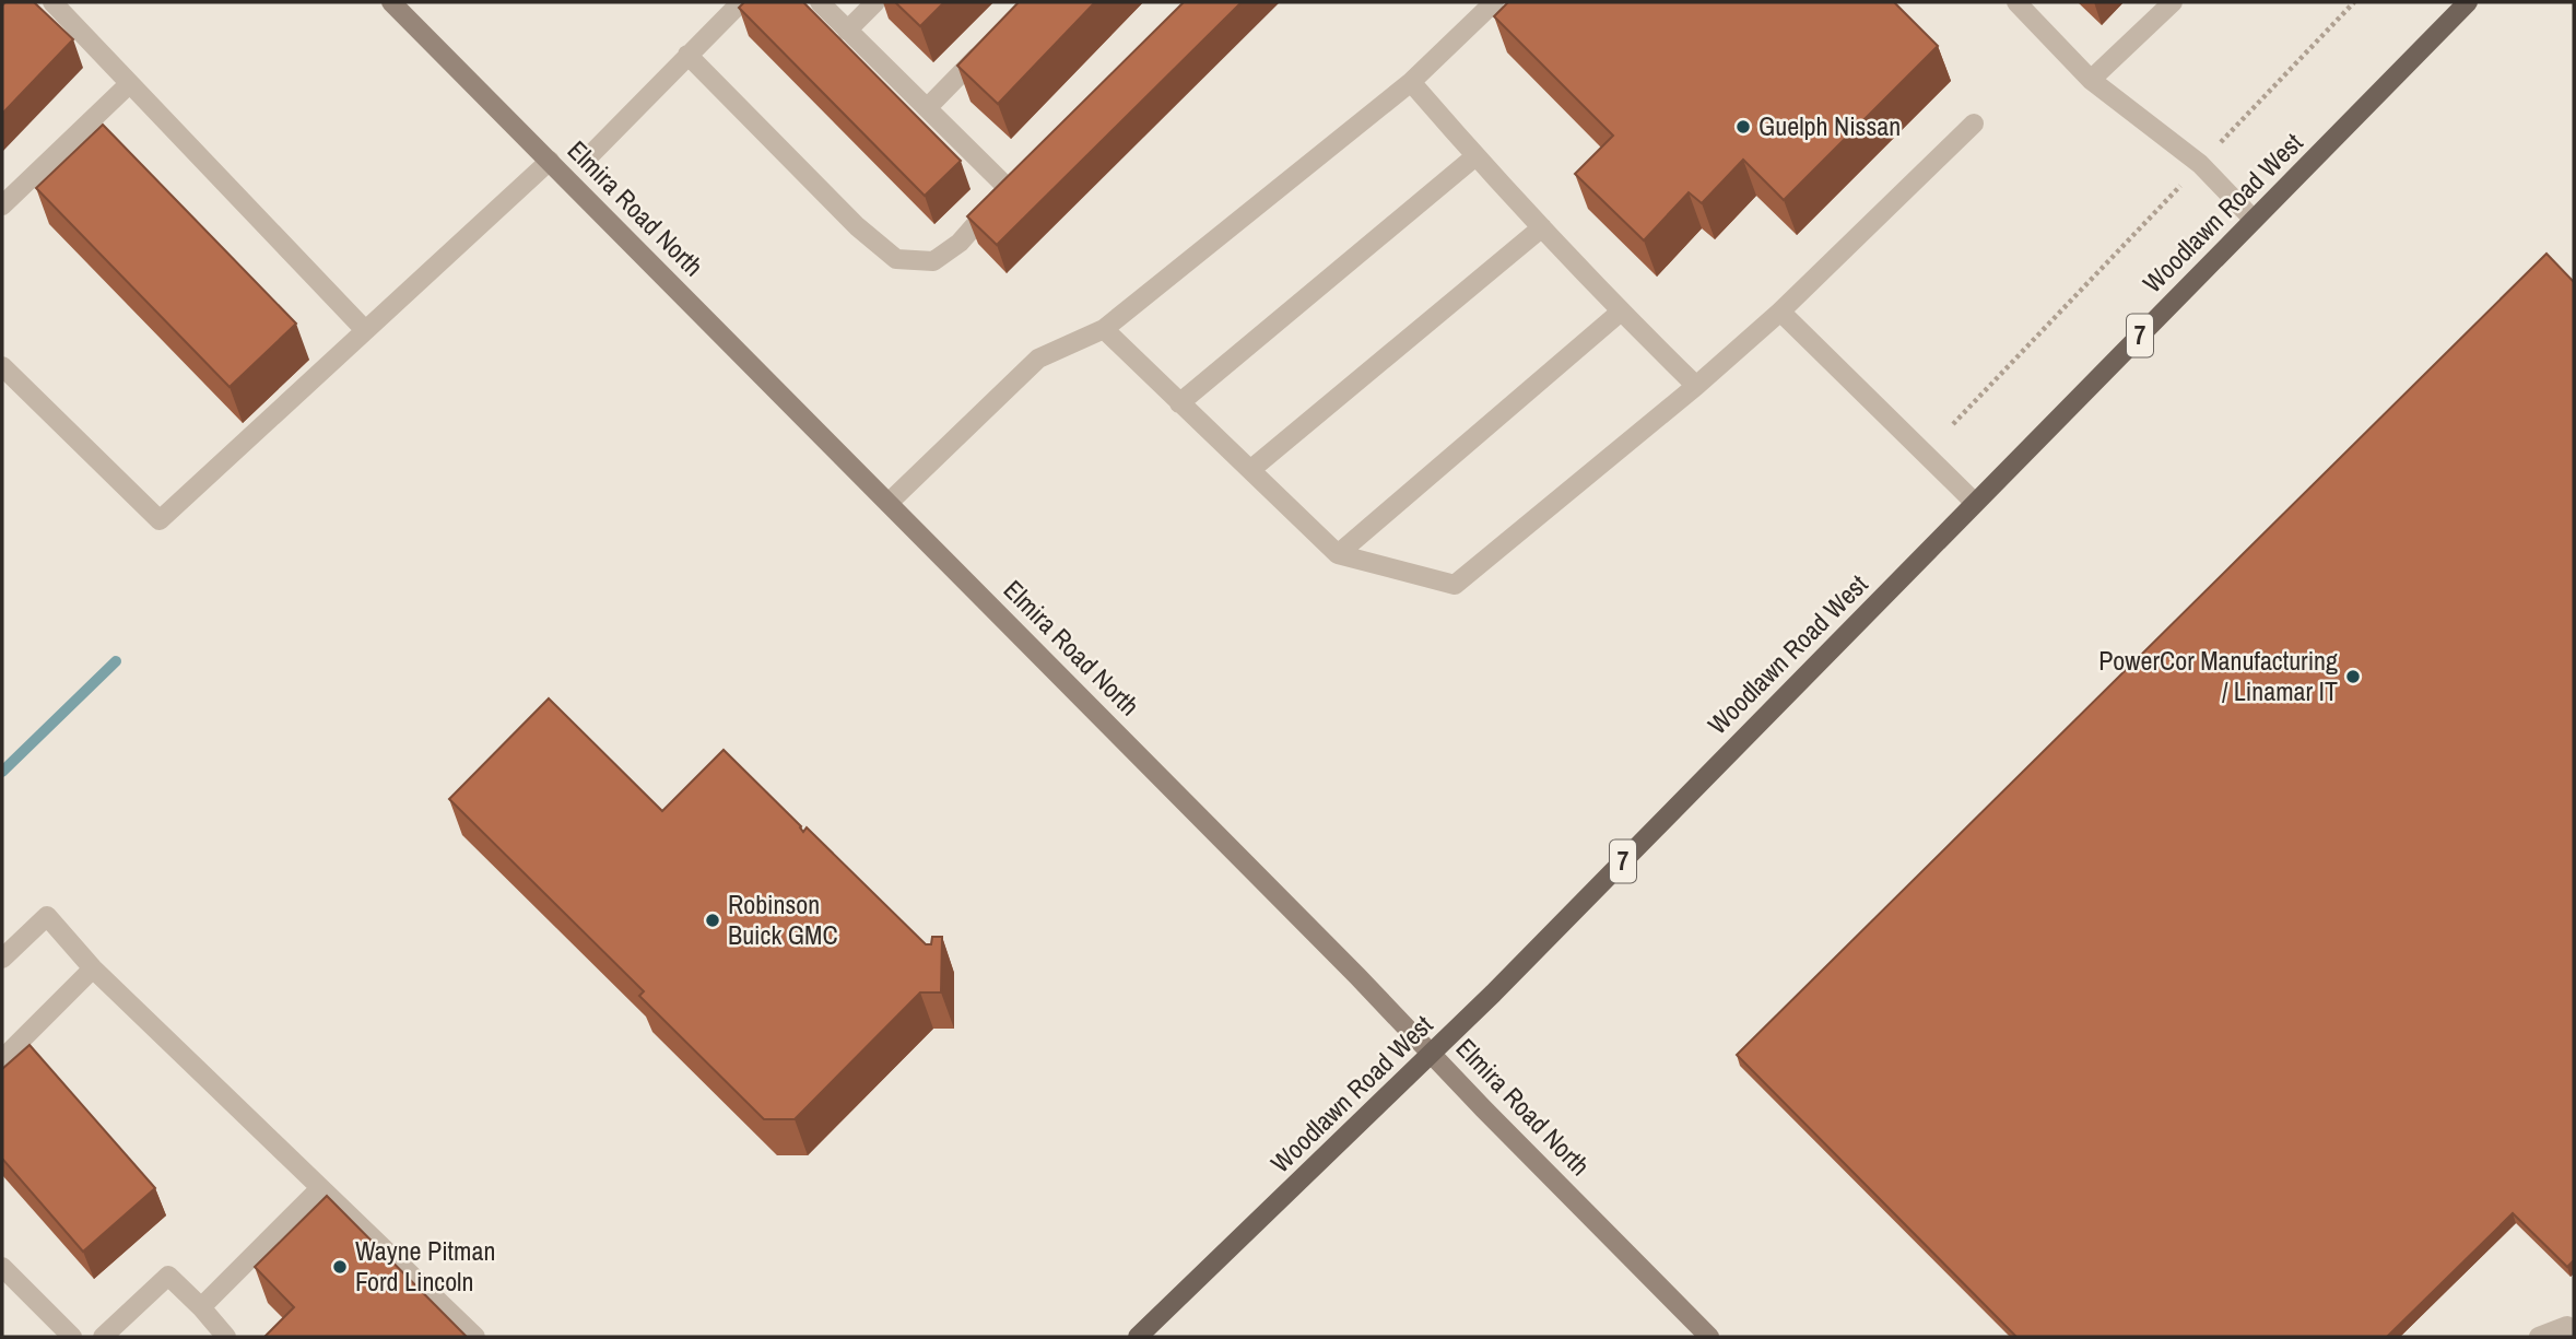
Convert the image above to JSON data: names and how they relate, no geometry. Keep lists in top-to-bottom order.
{
  "streets": {
    "main road": ["Elmira Road North", "Woodlawn Road West", "7"]
  },
  "crossings": [
    ["Elmira Road North", "Woodlawn Road West"]
  ],
  "places": [
    "Guelph Nissan",
    "PowerCor Manufacturing / Linamar IT",
    "Robinson Buick GMC",
    "Wayne Pitman Ford Lincoln"
  ]
}
